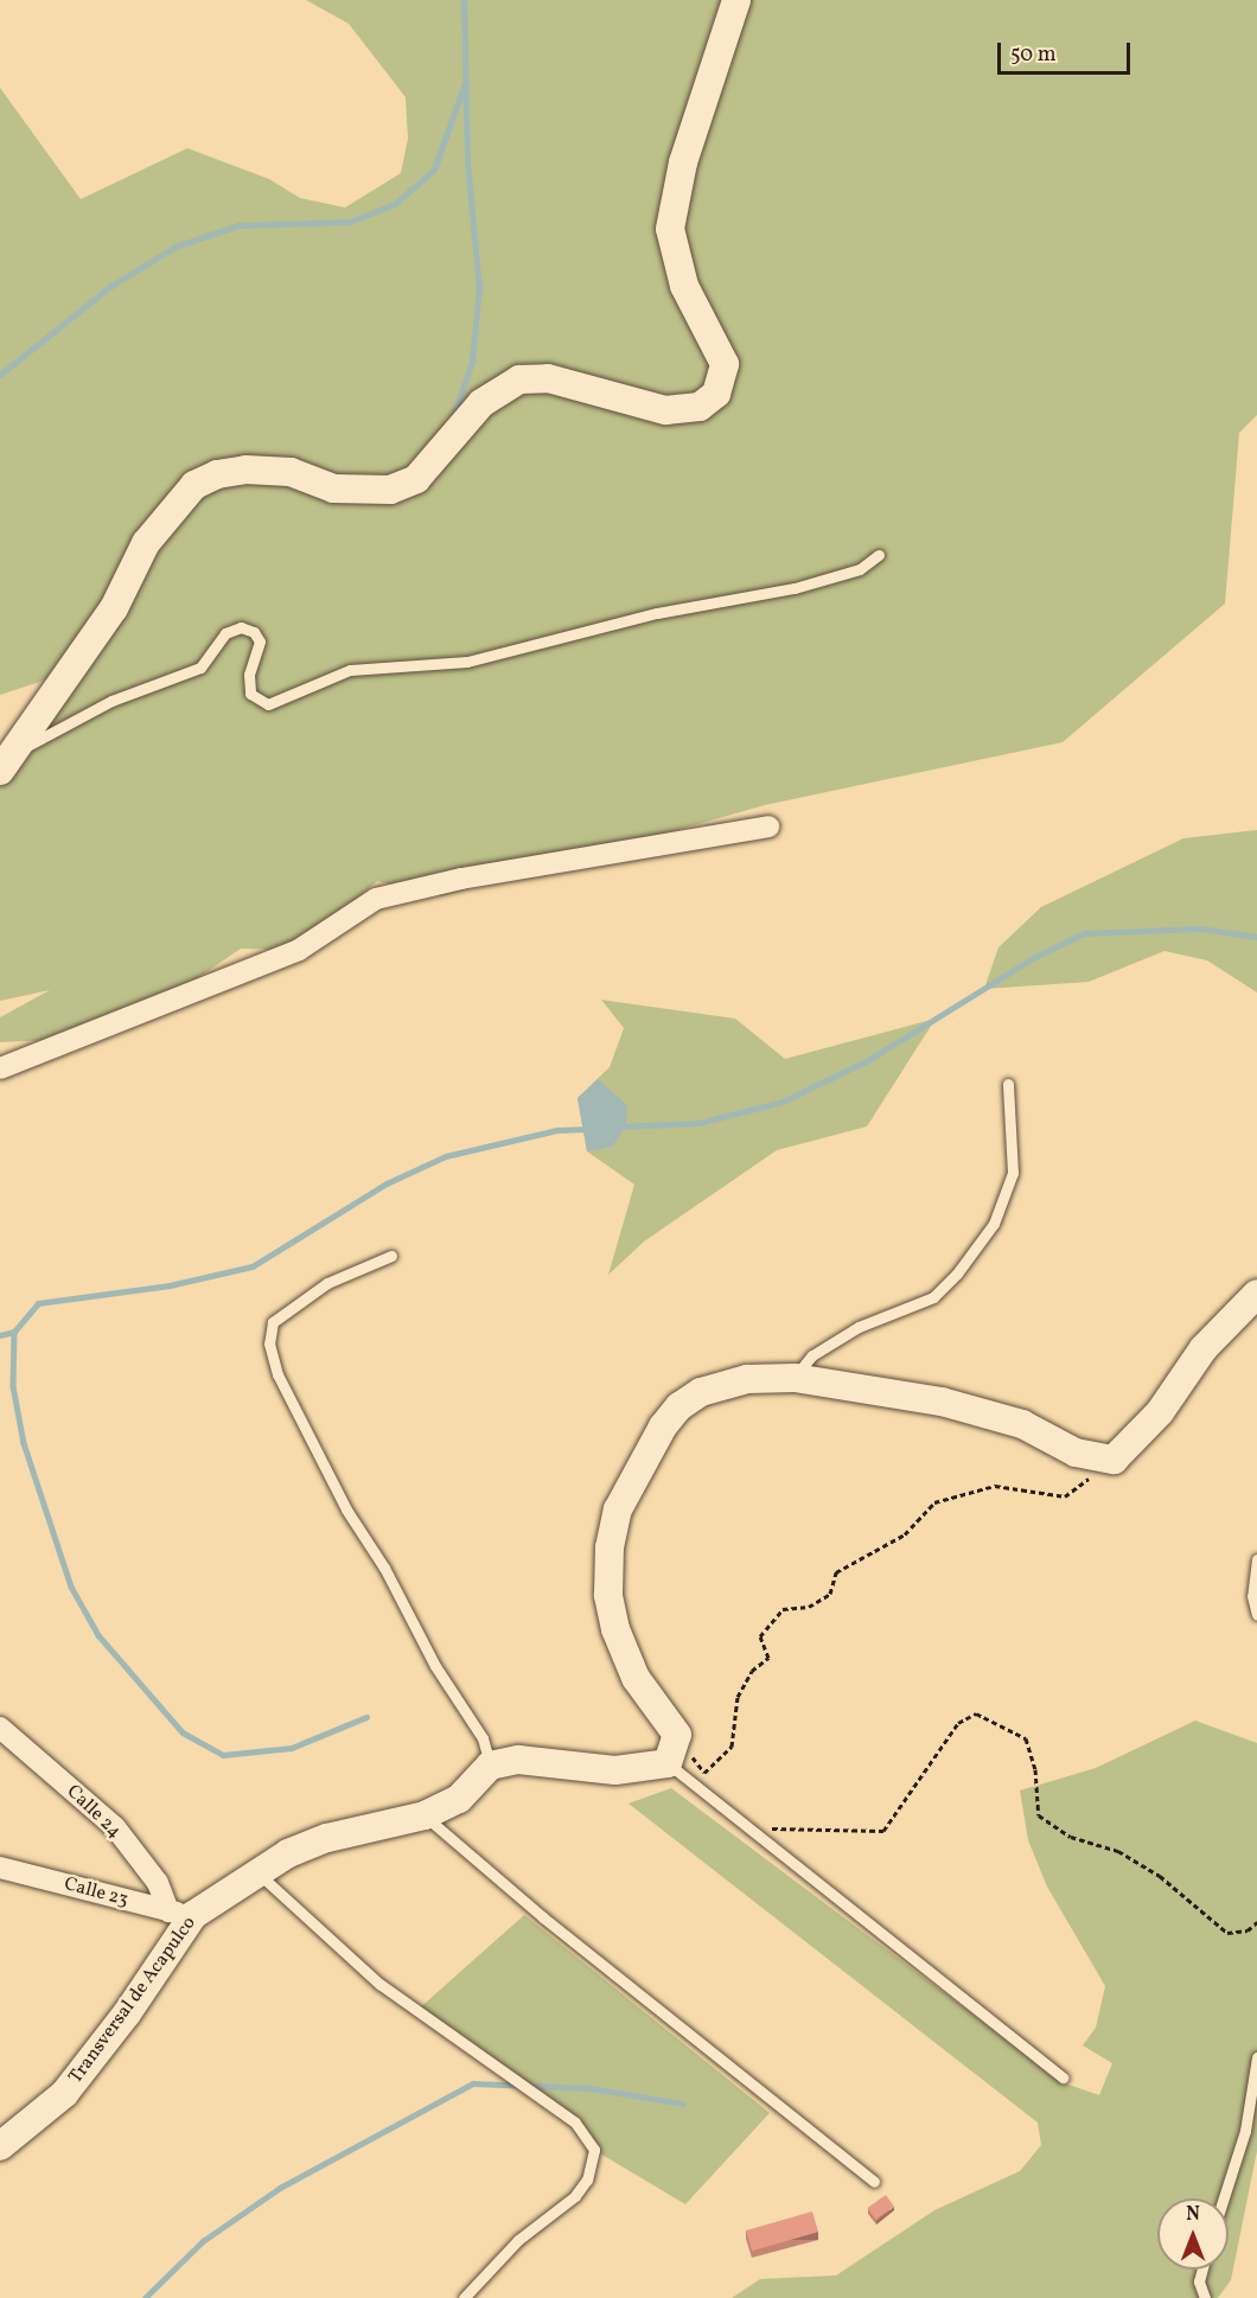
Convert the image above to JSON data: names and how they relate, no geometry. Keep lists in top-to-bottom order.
{
  "streets": {
    "street": ["Calle 24", "Calle 23", "Transversal de Acapulco"]
  },
  "crossings": [
    ["Calle 24", "Calle 23"],
    ["Calle 24", "Transversal de Acapulco"],
    ["Calle 23", "Transversal de Acapulco"]
  ],
  "scale_bar": "50 m",
  "north": "top"
}
